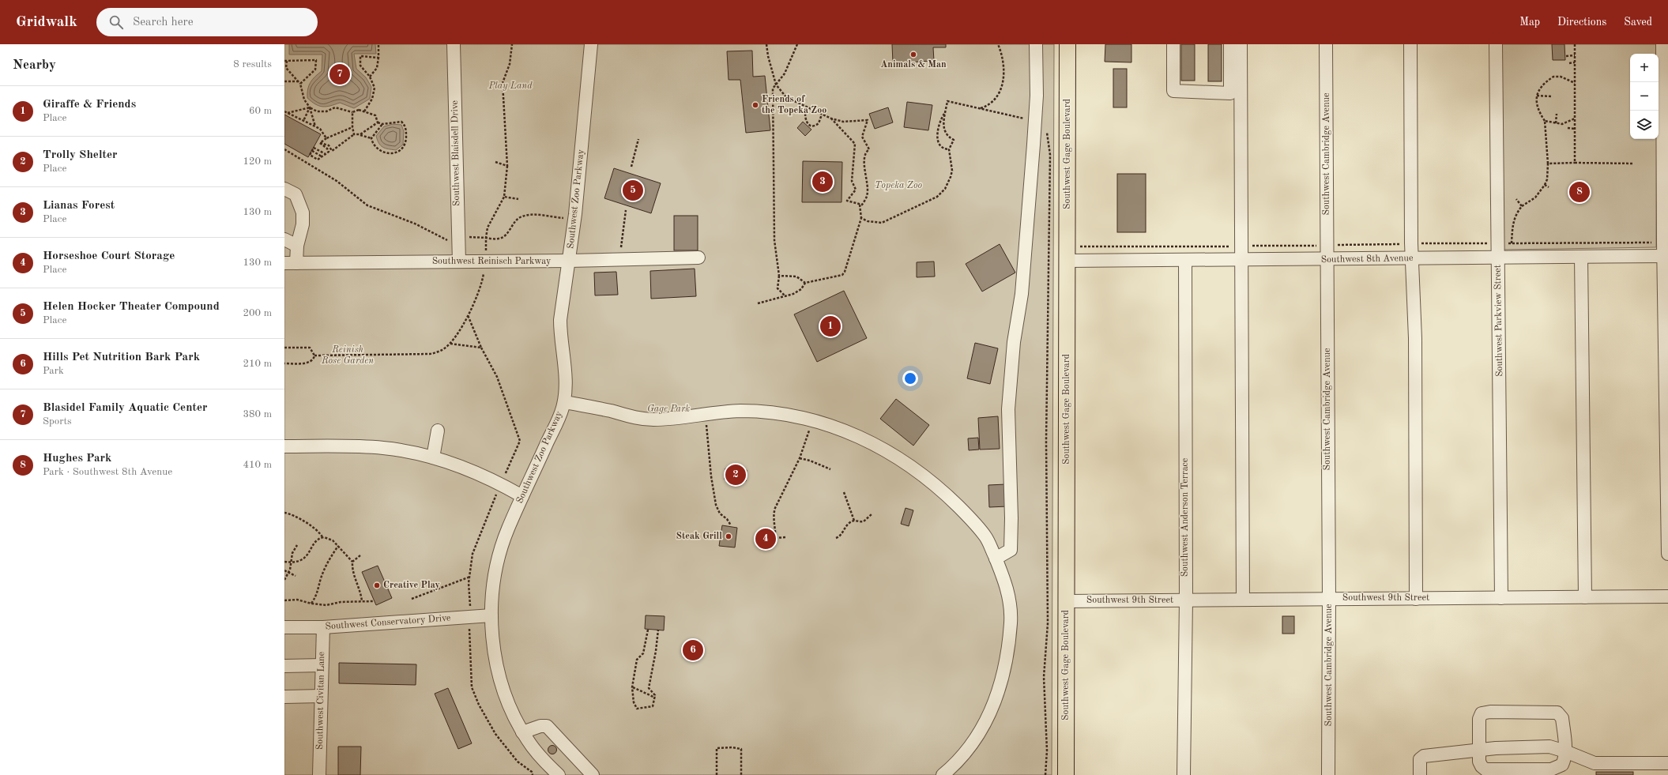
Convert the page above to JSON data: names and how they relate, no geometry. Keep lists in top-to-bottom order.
{
  "streets": {
    "main road": ["Southwest Gage Boulevard"],
    "street": [
      "Southwest Blaisdell Drive",
      "Southwest Cambridge Avenue",
      "Southwest Zoo Parkway",
      "Southwest 8th Avenue",
      "Southwest Reinisch Parkway",
      "Southwest Parkview Street",
      "Southwest Anderson Terrace",
      "Southwest 9th Street",
      "Southwest Conservatory Drive",
      "Southwest Civitan Lane"
    ]
  },
  "crossings": [
    ["Southwest Blaisdell Drive", "Southwest Reinisch Parkway"],
    ["Southwest Gage Boulevard", "Southwest 8th Avenue"],
    ["Southwest Gage Boulevard", "Southwest 9th Street"],
    ["Southwest Cambridge Avenue", "Southwest 8th Avenue"],
    ["Southwest Cambridge Avenue", "Southwest 9th Street"],
    ["Southwest Zoo Parkway", "Southwest Reinisch Parkway"],
    ["Southwest Zoo Parkway", "Southwest Conservatory Drive"],
    ["Southwest 8th Avenue", "Southwest Parkview Street"],
    ["Southwest 8th Avenue", "Southwest Anderson Terrace"],
    ["Southwest Parkview Street", "Southwest 9th Street"],
    ["Southwest Anderson Terrace", "Southwest 9th Street"],
    ["Southwest Conservatory Drive", "Southwest Civitan Lane"]
  ],
  "parks": [
    "Play Land",
    "Topeka Zoo",
    "Reinish Rose Garden",
    "Gage Park"
  ],
  "places": [
    "Animals & Man",
    "Friends of the Topeka Zoo",
    "Steak Grill",
    "Creative Play"
  ],
  "page": {
    "header": "Gridwalk",
    "search": "Search here",
    "nav": ["Map", "Directions", "Saved"],
    "heading": ["Nearby", "8 results"],
    "map_buttons": ["+", "−"],
    "pins": [
      "7",
      "3",
      "5",
      "8",
      "1",
      "2",
      "4",
      "6"
    ],
    "list": [
      {
        "mark": "1",
        "name": "Giraffe & Friends",
        "note": "Place",
        "value": "60 m"
      },
      {
        "mark": "2",
        "name": "Trolly Shelter",
        "note": "Place",
        "value": "120 m"
      },
      {
        "mark": "3",
        "name": "Lianas Forest",
        "note": "Place",
        "value": "130 m"
      },
      {
        "mark": "4",
        "name": "Horseshoe Court Storage",
        "note": "Place",
        "value": "130 m"
      },
      {
        "mark": "5",
        "name": "Helen Hocker Theater Compound",
        "note": "Place",
        "value": "200 m"
      },
      {
        "mark": "6",
        "name": "Hills Pet Nutrition Bark Park",
        "note": "Park",
        "value": "210 m"
      },
      {
        "mark": "7",
        "name": "Blasidel Family Aquatic Center",
        "note": "Sports",
        "value": "380 m"
      },
      {
        "mark": "8",
        "name": "Hughes Park",
        "note": "Park · Southwest 8th Avenue",
        "value": "410 m"
      }
    ]
  }
}
